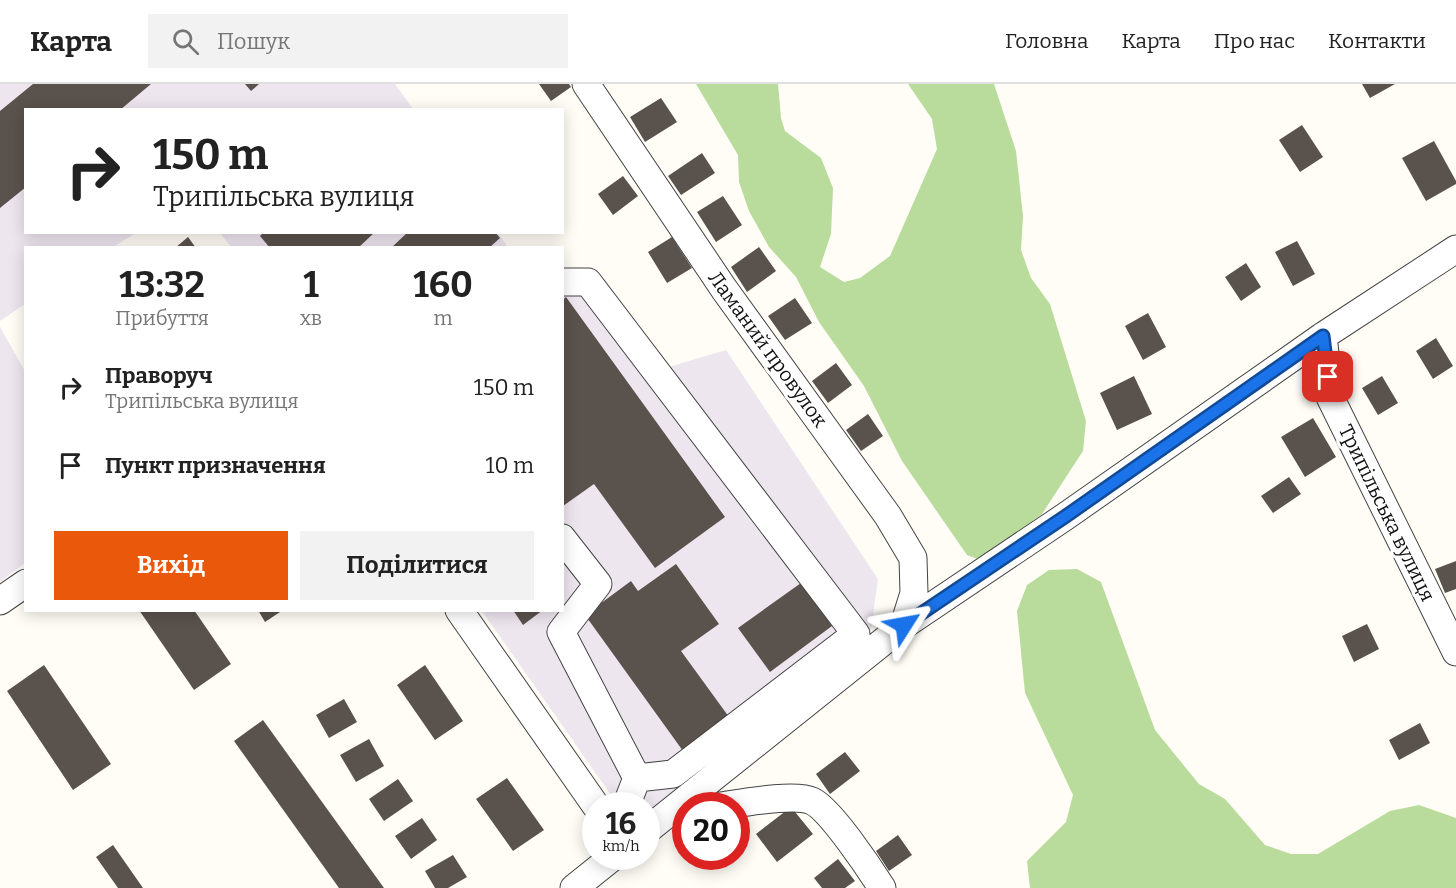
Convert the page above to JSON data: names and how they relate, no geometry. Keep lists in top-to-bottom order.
{
  "streets": {
    "street": ["Ламаний провулок", "Трипільська вулиця"]
  },
  "page": {
    "header": "Карта",
    "search": "Пошук",
    "nav": [
      "Головна",
      "Карта",
      "Про нас",
      "Контакти"
    ],
    "turn": ["150 m", "Трипільська вулиця"],
    "eta": [
      "13:32",
      "Прибуття",
      "1",
      "хв",
      "160",
      "m"
    ],
    "list": [
      {
        "name": "Праворуч",
        "note": "Трипільська вулиця",
        "value": "150 m"
      },
      {
        "name": "Пункт призначення",
        "value": "10 m"
      }
    ],
    "buttons": ["Вихід", "Поділитися"],
    "speed": "16 km/h",
    "limit": "20"
  }
}
